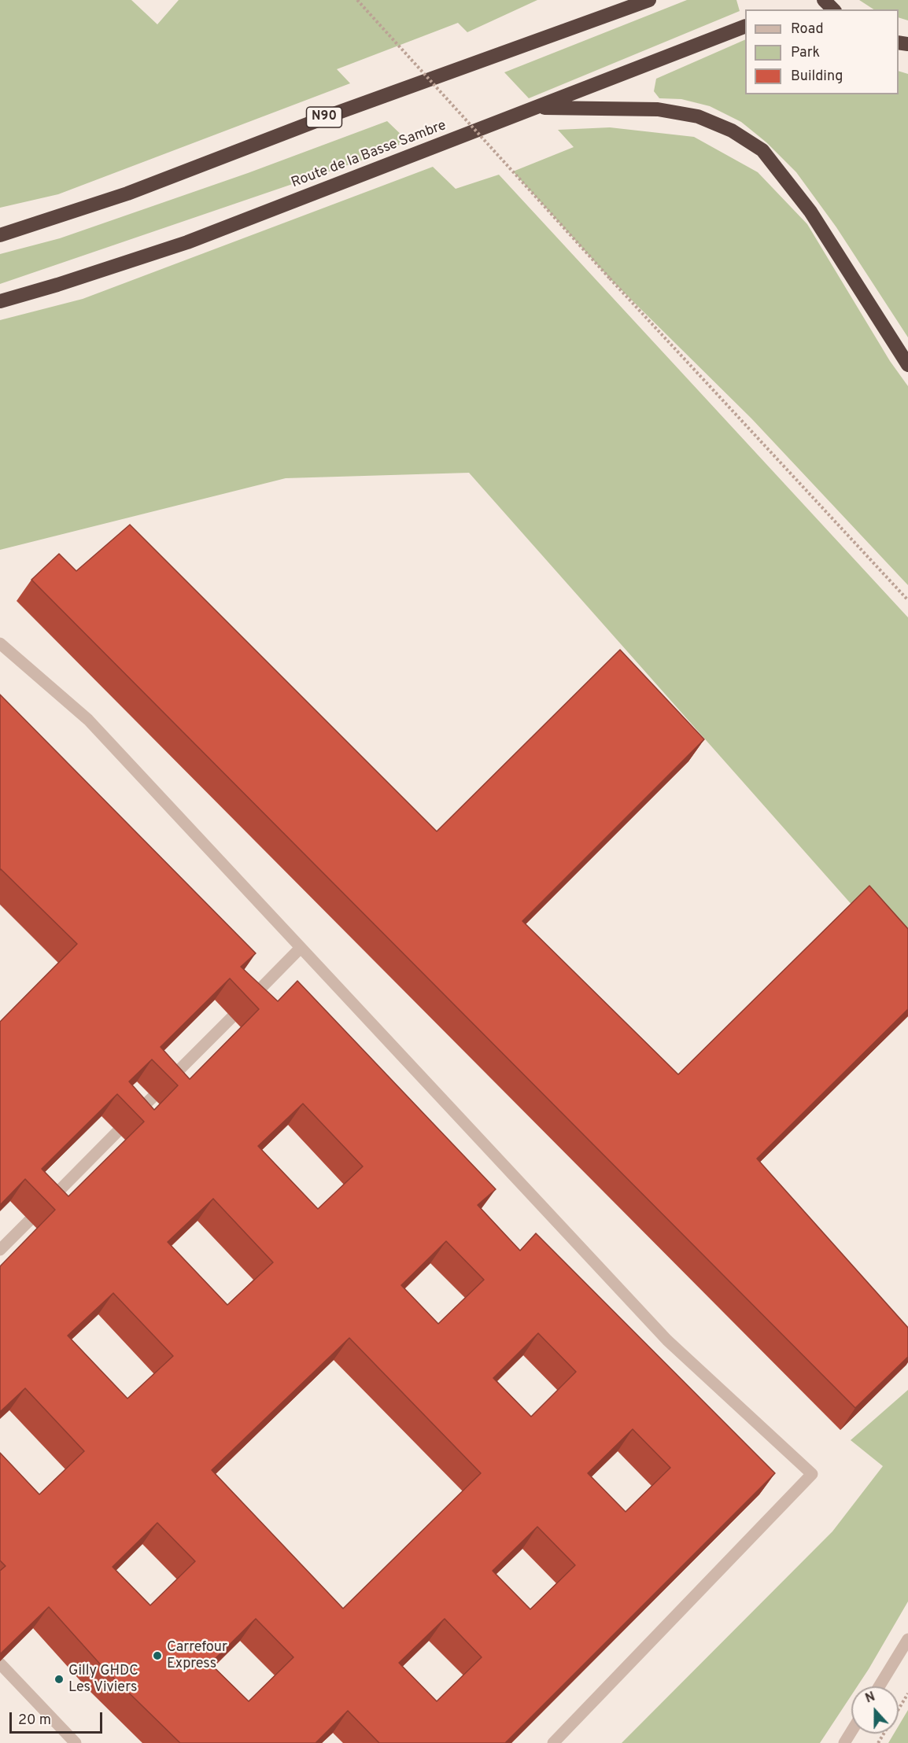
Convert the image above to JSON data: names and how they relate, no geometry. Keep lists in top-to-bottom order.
{
  "streets": {
    "highway": ["N90", "Route de la Basse Sambre"]
  },
  "places": ["Carrefour Express", "Gilly GHDC Les Viviers"],
  "legend": ["Road", "Park", "Building"],
  "scale_bar": "20 m",
  "north": "top"
}
